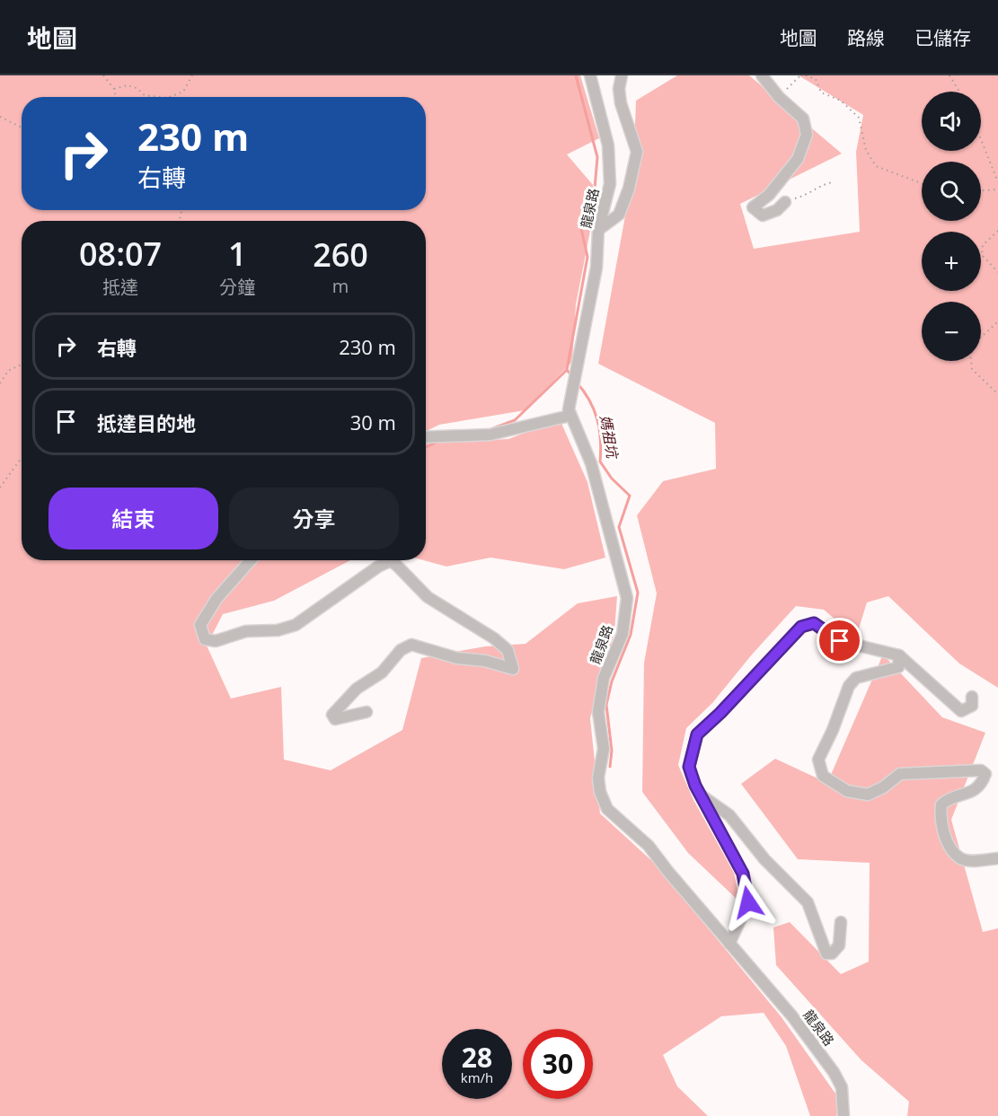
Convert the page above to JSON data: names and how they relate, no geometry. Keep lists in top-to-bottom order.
{
  "streets": {
    "street": ["龍泉路"]
  },
  "water": ["媽祖坑"],
  "page": {
    "header": "地圖",
    "nav": ["地圖", "路線", "已儲存"],
    "map_buttons": ["+", "−"],
    "turn": ["230 m", "右轉"],
    "eta": [
      "08:07",
      "抵達",
      "1",
      "分鐘",
      "260",
      "m"
    ],
    "list": [
      {
        "name": "右轉",
        "value": "230 m"
      },
      {
        "name": "抵達目的地",
        "value": "30 m"
      }
    ],
    "buttons": ["結束", "分享"],
    "speed": "28 km/h",
    "limit": "30"
  }
}
